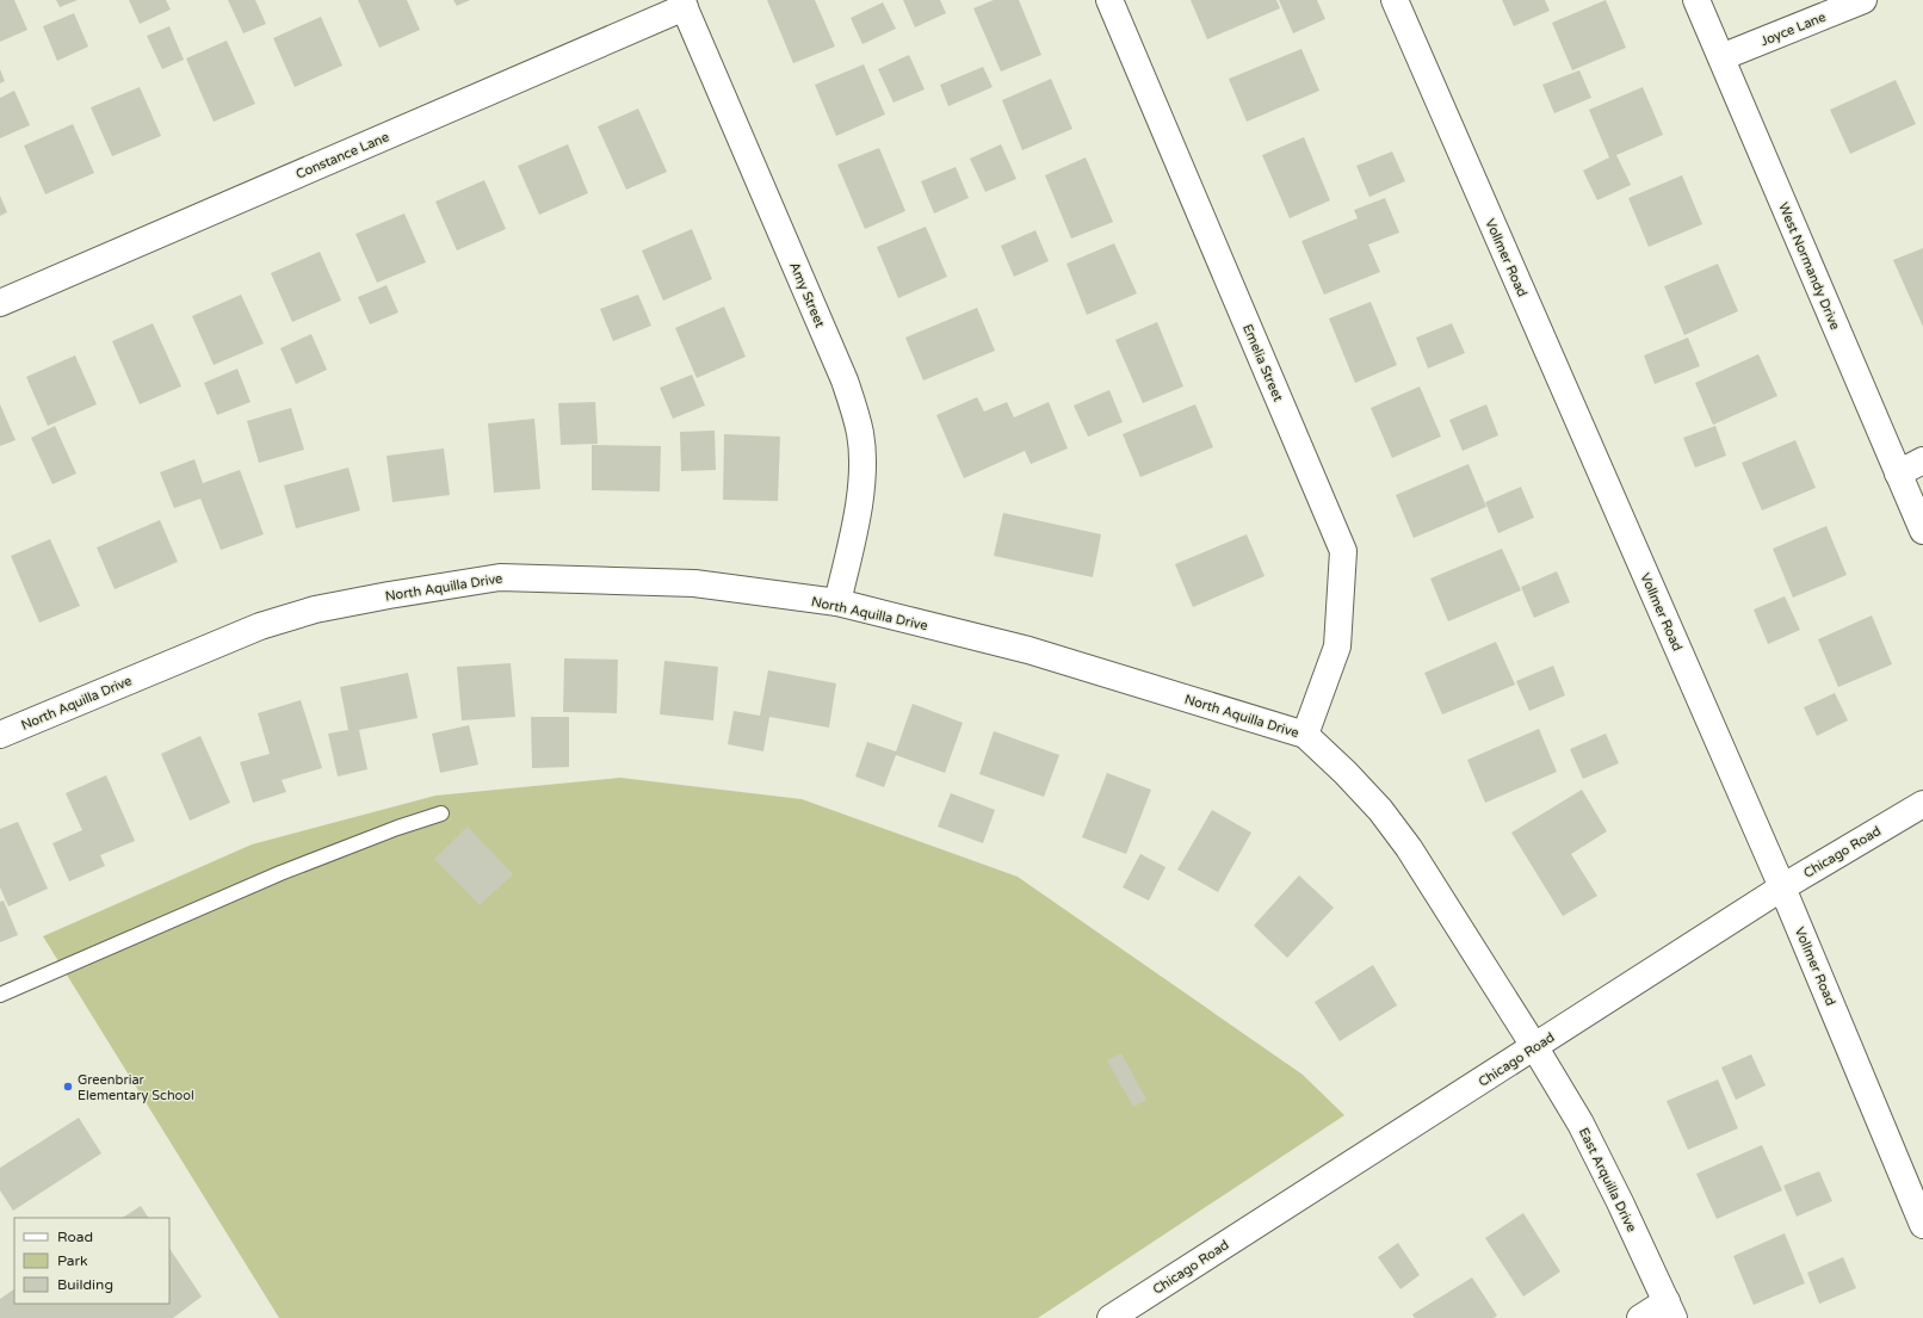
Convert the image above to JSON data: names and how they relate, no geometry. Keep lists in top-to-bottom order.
{
  "streets": {
    "street": [
      "Joyce Lane",
      "Constance Lane",
      "Vollmer Road",
      "West Normandy Drive",
      "Amy Street",
      "Emelia Street",
      "North Aquilla Drive",
      "Chicago Road",
      "East Arquilla Drive"
    ]
  },
  "crossings": [
    ["Joyce Lane", "West Normandy Drive"],
    ["Constance Lane", "Amy Street"],
    ["Vollmer Road", "Chicago Road"],
    ["Amy Street", "North Aquilla Drive"],
    ["Emelia Street", "North Aquilla Drive"],
    ["North Aquilla Drive", "Chicago Road"],
    ["North Aquilla Drive", "East Arquilla Drive"],
    ["Chicago Road", "East Arquilla Drive"]
  ],
  "places": ["Greenbriar Elementary School"],
  "legend": ["Road", "Park", "Building"]
}
